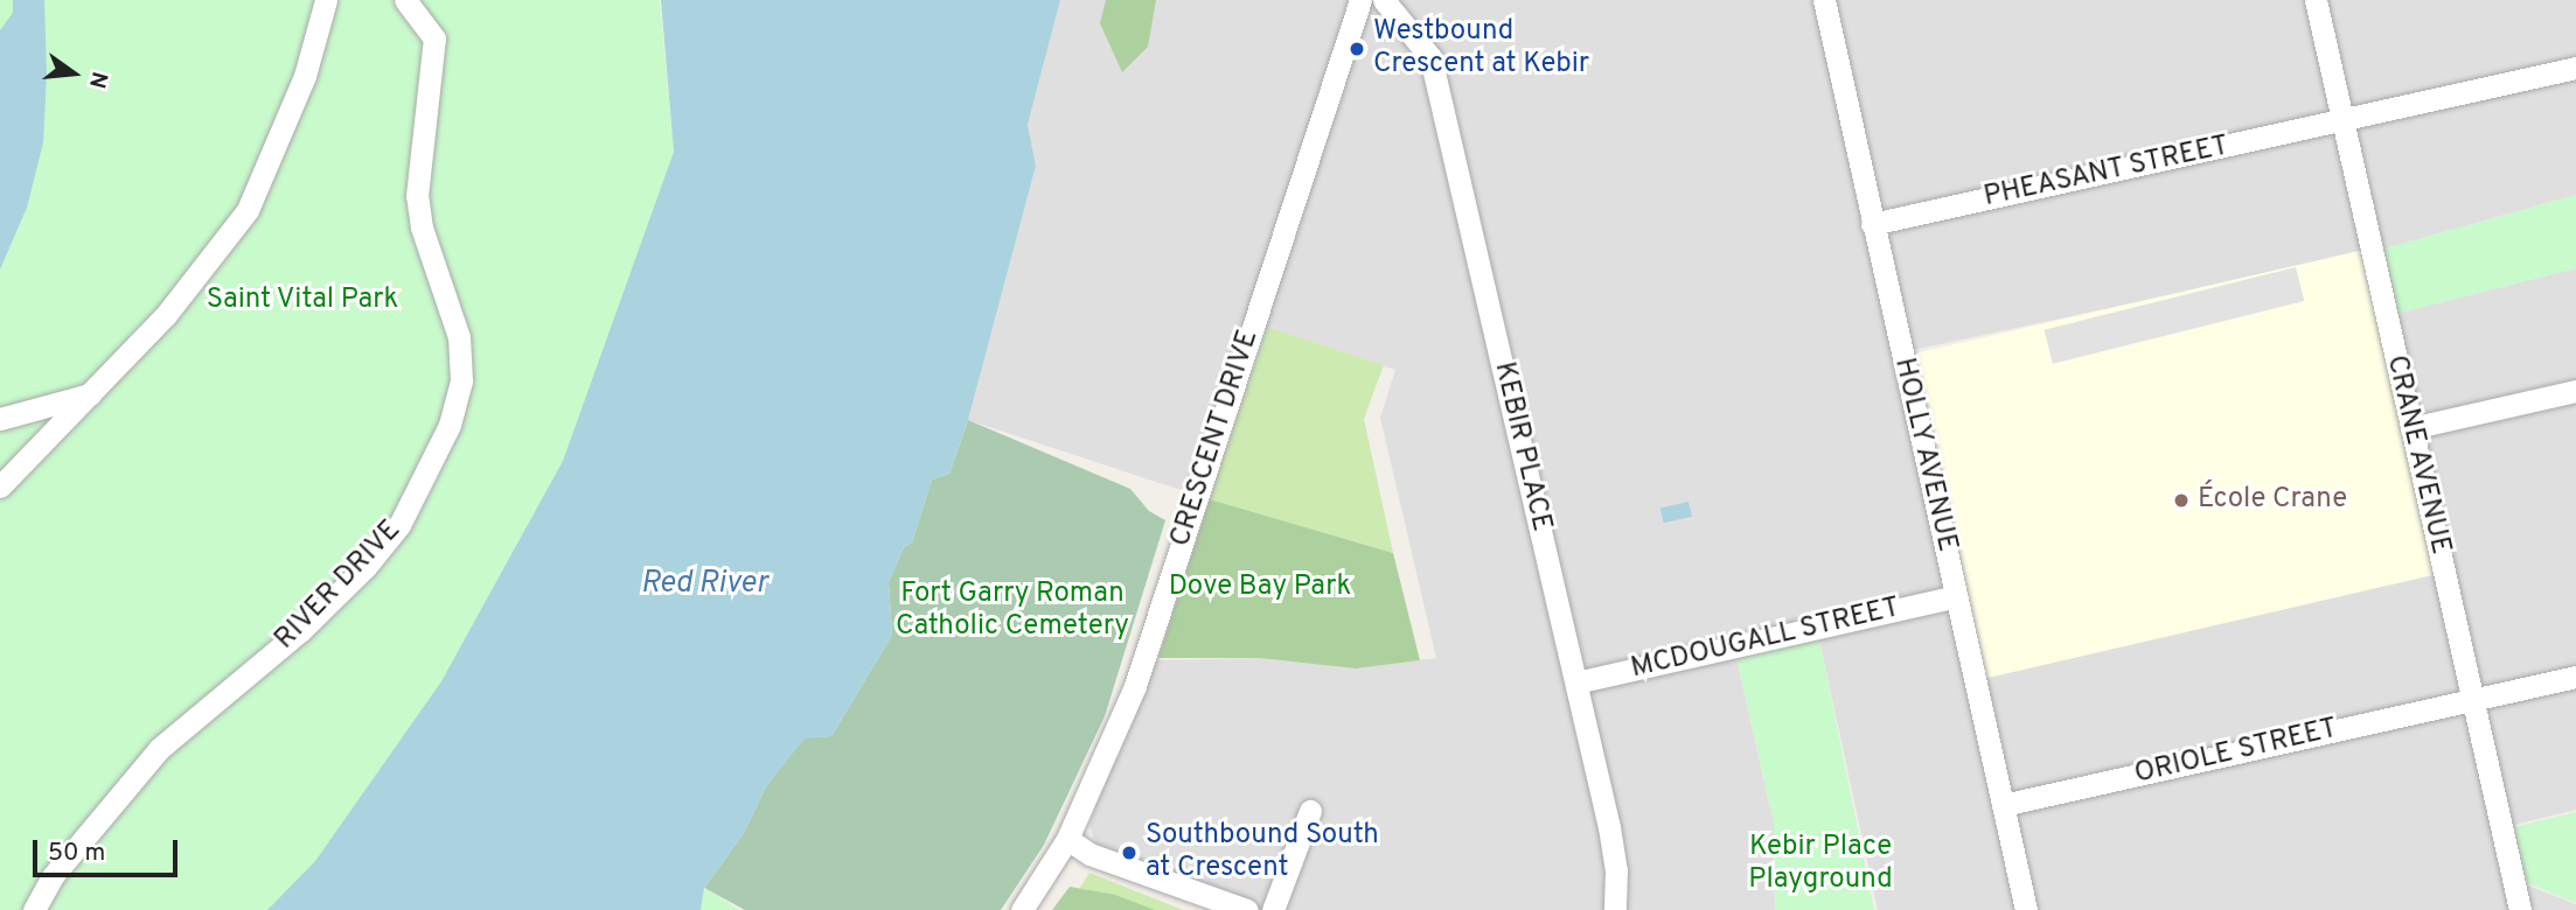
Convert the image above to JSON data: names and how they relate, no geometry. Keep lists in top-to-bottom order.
{
  "streets": {
    "street": [
      "PHEASANT STREET",
      "CRESCENT DRIVE",
      "KEBIR PLACE",
      "HOLLY AVENUE",
      "CRANE AVENUE",
      "RIVER DRIVE",
      "MCDOUGALL STREET",
      "ORIOLE STREET"
    ]
  },
  "crossings": [
    ["PHEASANT STREET", "HOLLY AVENUE"],
    ["PHEASANT STREET", "CRANE AVENUE"],
    ["KEBIR PLACE", "MCDOUGALL STREET"],
    ["HOLLY AVENUE", "MCDOUGALL STREET"],
    ["HOLLY AVENUE", "ORIOLE STREET"],
    ["CRANE AVENUE", "ORIOLE STREET"]
  ],
  "water": ["Red River"],
  "parks": [
    "Saint Vital Park",
    "Dove Bay Park",
    "Fort Garry Roman Catholic Cemetery",
    "Kebir Place Playground"
  ],
  "places": ["Westbound Crescent at Kebir", "École Crane", "Southbound South at Crescent"],
  "scale_bar": "50 m",
  "north": "right"
}
